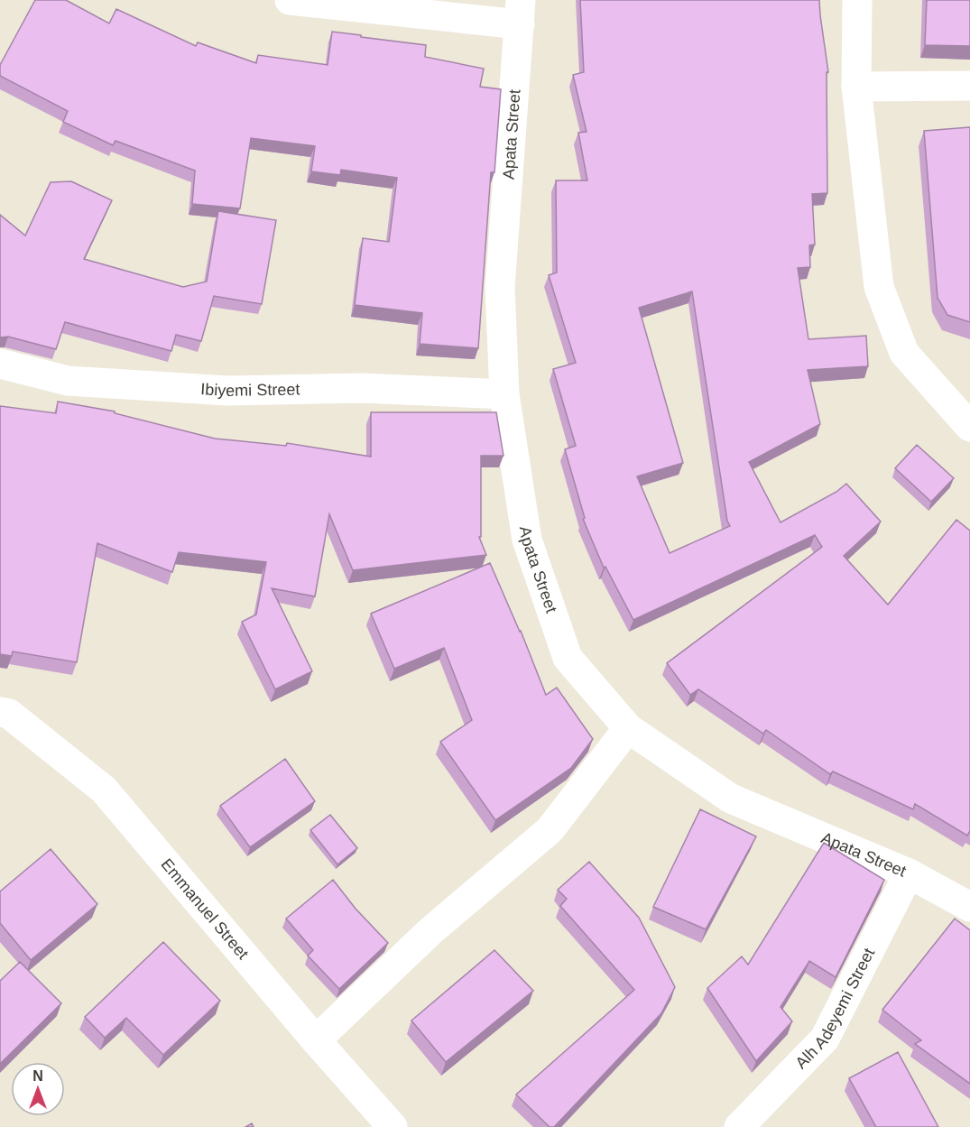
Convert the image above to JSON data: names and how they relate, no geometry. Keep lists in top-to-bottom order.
{
  "streets": {
    "street": [
      "Apata Street",
      "Ibiyemi Street",
      "Emmanuel Street",
      "Alh Adeyemi Street"
    ]
  },
  "crossings": [
    ["Apata Street", "Ibiyemi Street"],
    ["Apata Street", "Alh Adeyemi Street"]
  ],
  "north": "top"
}
